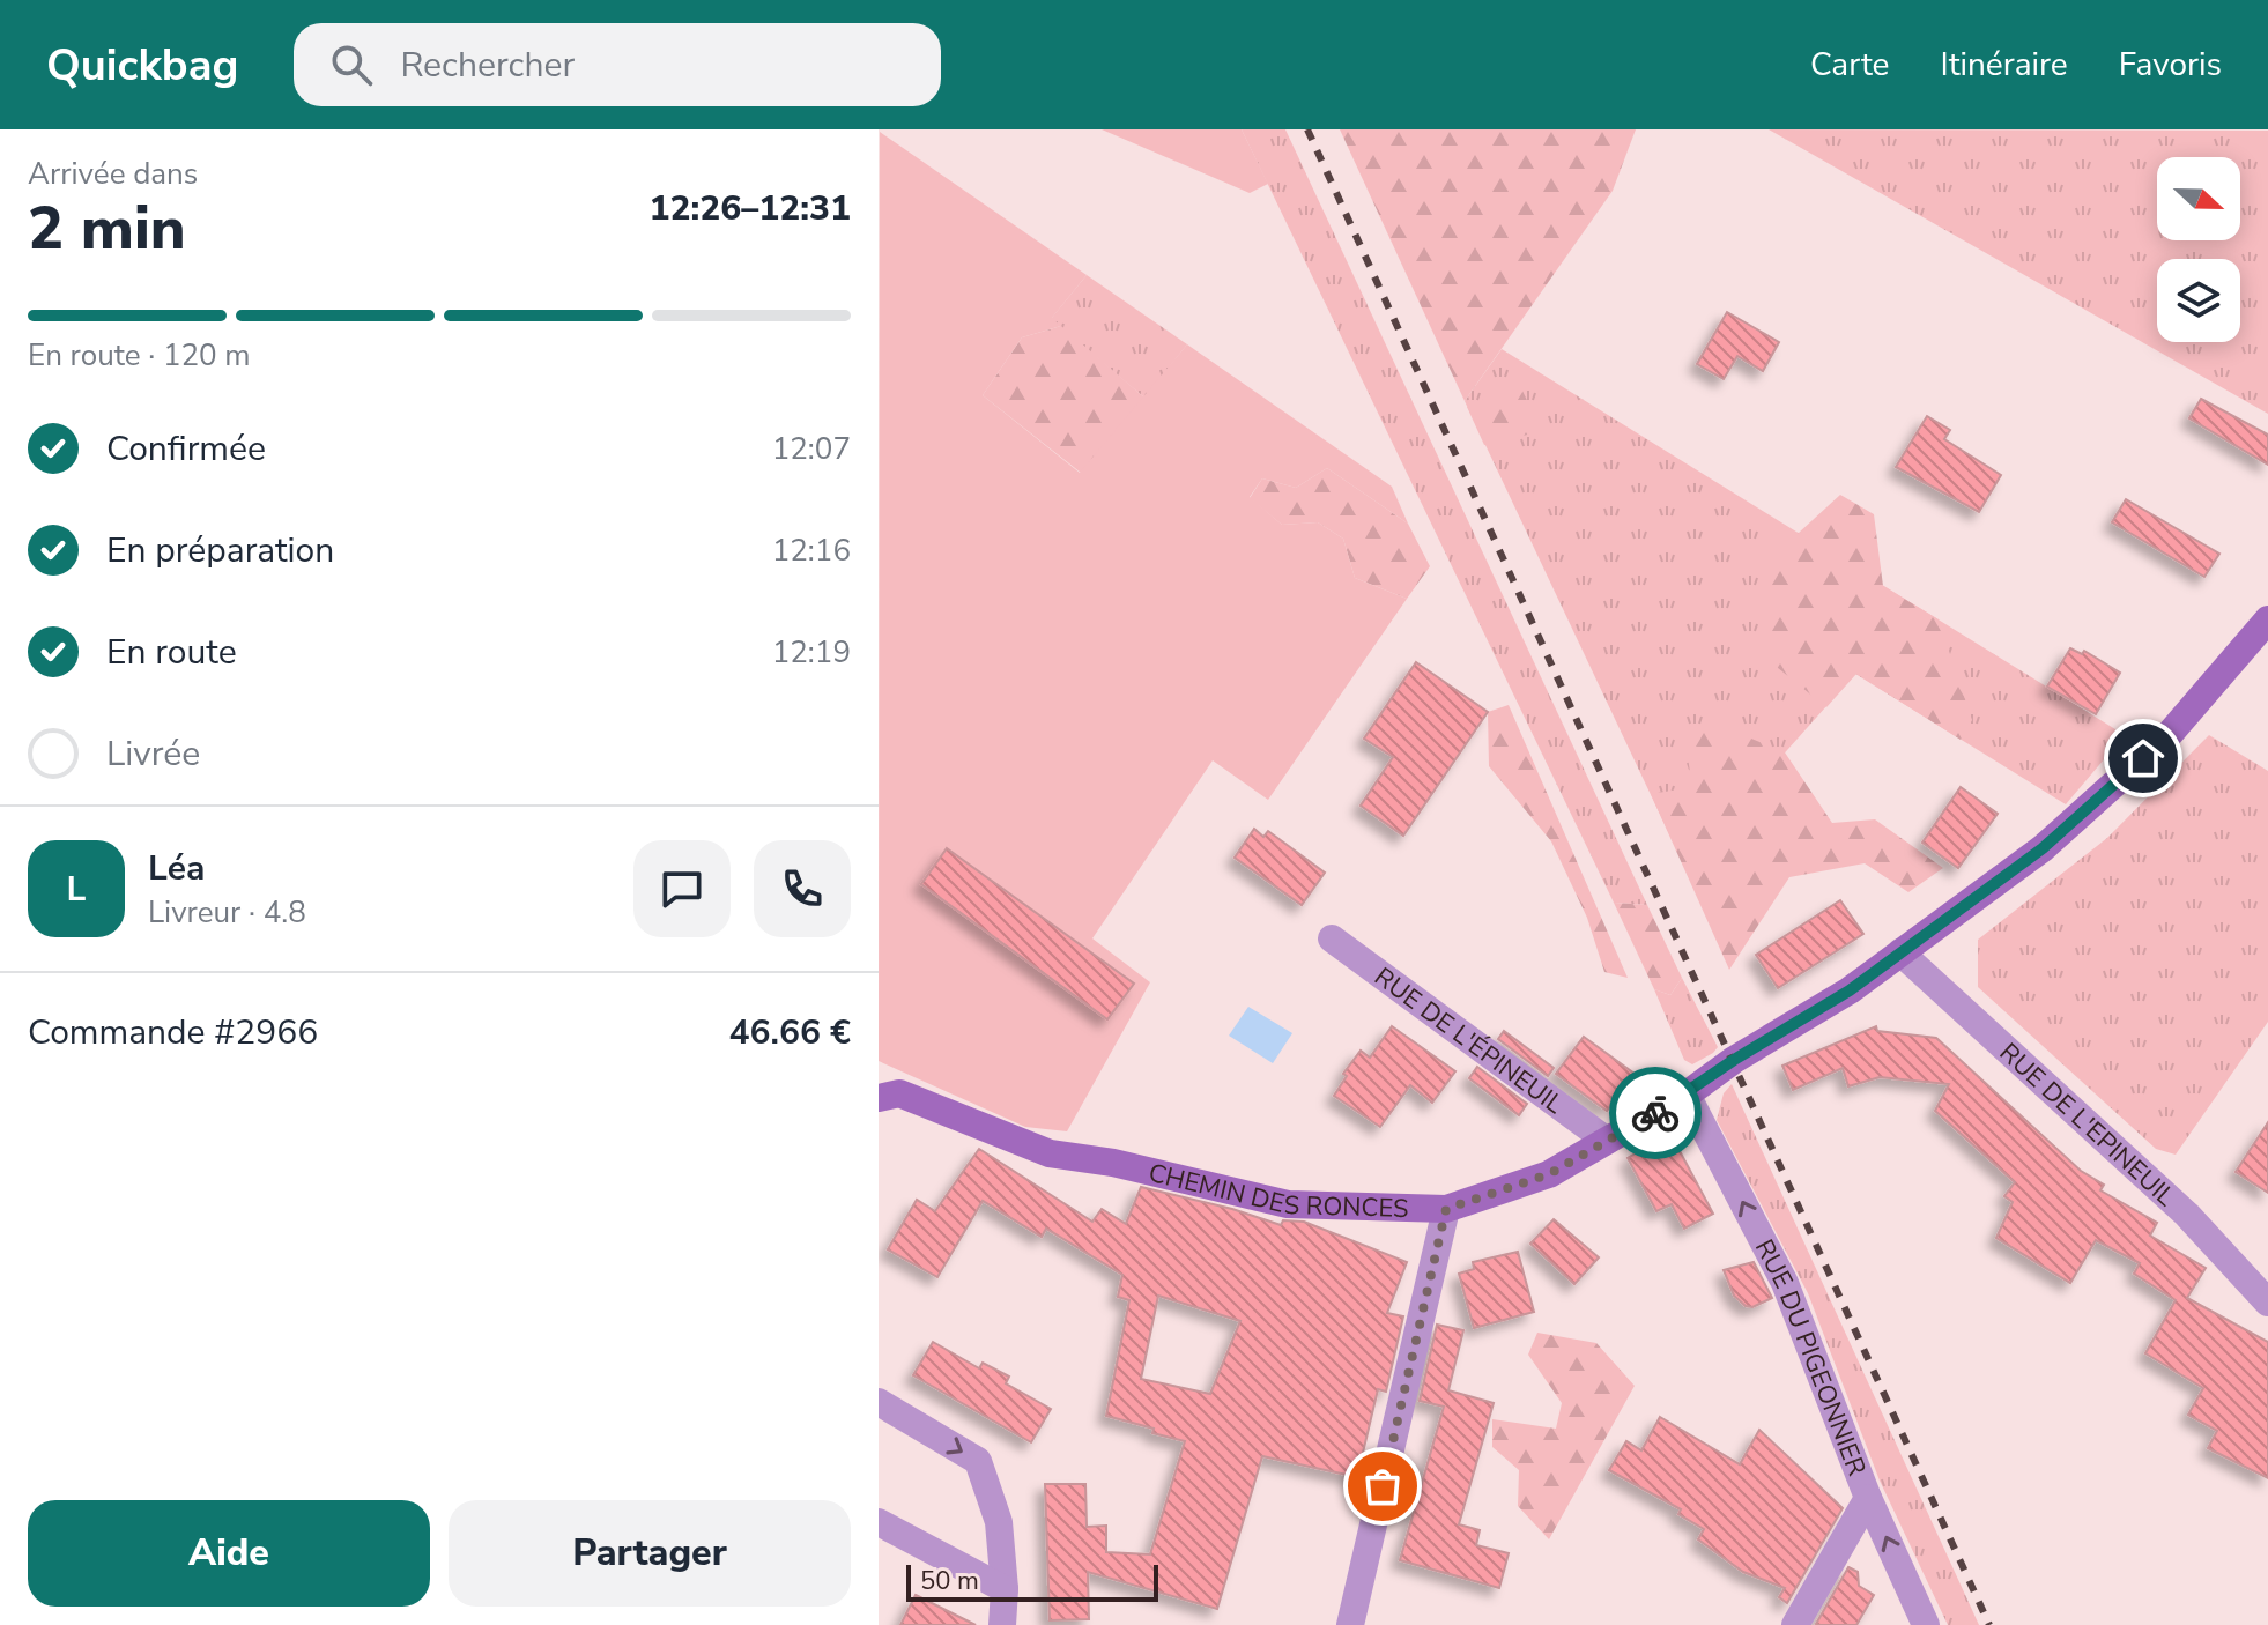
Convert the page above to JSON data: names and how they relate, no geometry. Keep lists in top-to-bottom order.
{
  "streets": {
    "street": [
      "RUE DE L'ÉPINEUIL",
      "RUE DE L'EPINEUIL",
      "CHEMIN DES RONCES",
      "RUE DU PIGEONNIER"
    ]
  },
  "crossings": [
    ["RUE DE L'ÉPINEUIL", "CHEMIN DES RONCES"],
    ["RUE DE L'EPINEUIL", "CHEMIN DES RONCES"],
    ["CHEMIN DES RONCES", "RUE DU PIGEONNIER"]
  ],
  "one_way": ["RUE DU PIGEONNIER"],
  "scale_bar": "50 m",
  "north": "right",
  "page": {
    "header": "Quickbag",
    "search": "Rechercher",
    "nav": ["Carte", "Itinéraire", "Favoris"],
    "heading": ["2 min", "Arrivée dans", "12:26–12:31"],
    "panel": [
      "Léa",
      "Livreur · 4.8",
      "Commande #2966",
      "46.66 €"
    ],
    "bar": "En route · 120 m",
    "list": [
      ["Confirmée", "12:07"],
      ["En préparation", "12:16"],
      ["En route", "12:19"],
      "Livrée"
    ],
    "round": "L",
    "buttons": ["Aide", "Partager"],
    "scale": "50 m"
  }
}
